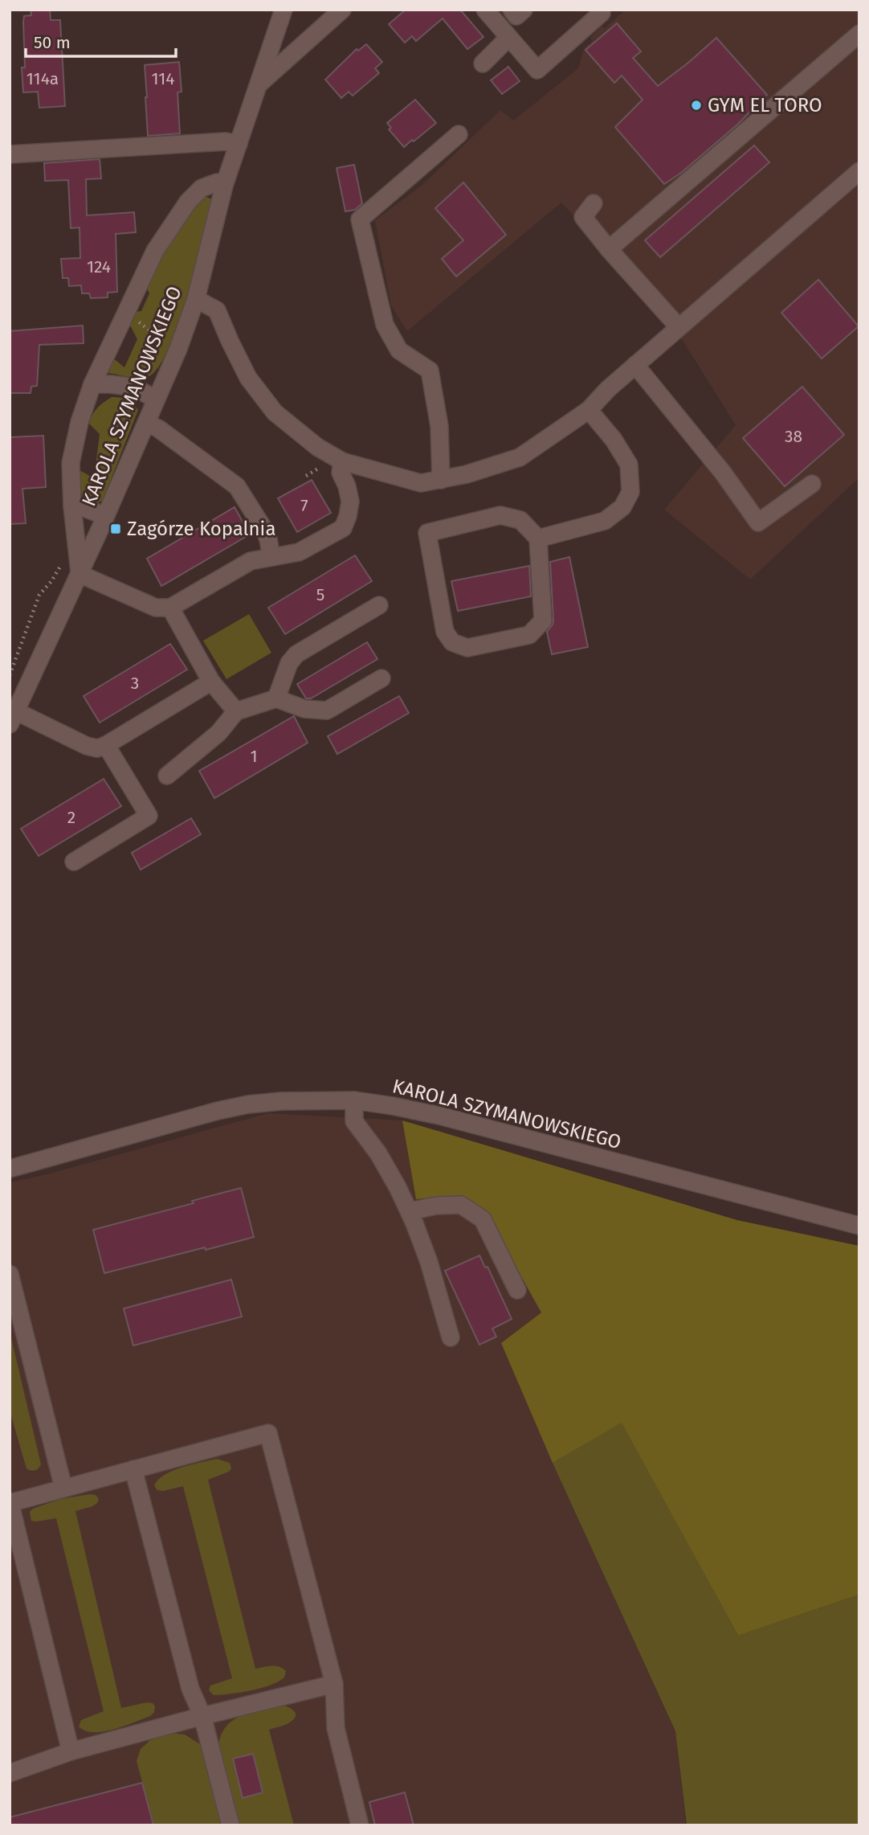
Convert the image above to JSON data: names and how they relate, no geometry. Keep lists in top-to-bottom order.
{
  "streets": {
    "street": ["KAROLA SZYMANOWSKIEGO"]
  },
  "places": {
    "other": ["GYM EL TORO"],
    "transit": ["Zagórze Kopalnia"]
  },
  "house_numbers": [
    "114a",
    "114",
    "124",
    "38",
    "7",
    "5",
    "3",
    "1",
    "2"
  ],
  "scale_bar": "50 m"
}
